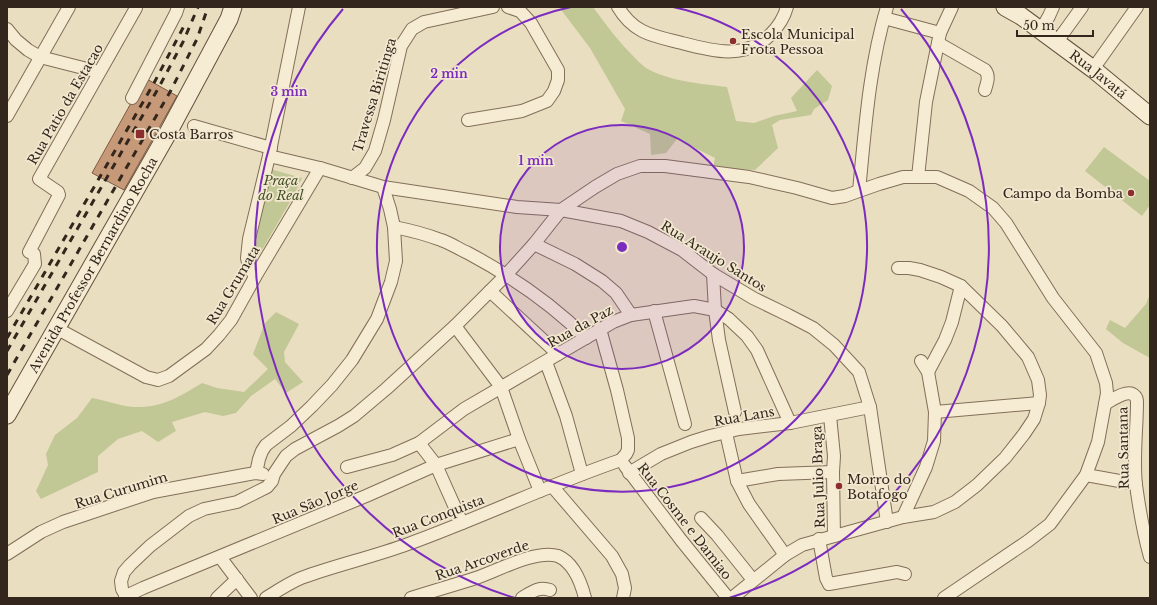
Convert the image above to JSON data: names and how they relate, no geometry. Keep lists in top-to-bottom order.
{
  "streets": {
    "main road": ["Rua Javatá", "Avenida Professor Bernardino Rocha"],
    "street": [
      "Travessa Biritinga",
      "Rua Patio da Estacao",
      "Rua Araujo Santos",
      "Rua Grumata",
      "Rua da Paz",
      "Rua Lans",
      "Rua Santana",
      "Rua Julio Braga",
      "Rua Curumim",
      "Rua São Jorge",
      "Rua Conquista",
      "Rua Cosme e Damiao",
      "Rua Arcoverde"
    ]
  },
  "crossings": [
    ["Travessa Biritinga", "Rua Araujo Santos"],
    ["Rua Araujo Santos", "Rua Grumata"],
    ["Rua Araujo Santos", "Rua Lans"],
    ["Avenida Professor Bernardino Rocha", "Rua Grumata"],
    ["Rua da Paz", "Rua Lans"],
    ["Rua Lans", "Rua Julio Braga"],
    ["Rua Lans", "Rua Cosme e Damiao"],
    ["Rua Conquista", "Rua Cosme e Damiao"]
  ],
  "parks": ["Praça do Real"],
  "places": {
    "other": ["Escola Municipal Frota Pessoa", "Campo da Bomba", "Morro do Botafogo"],
    "transit": ["Costa Barros"]
  },
  "scale_bar": "50 m",
  "rings": ["2 min", "3 min", "1 min"]
}
